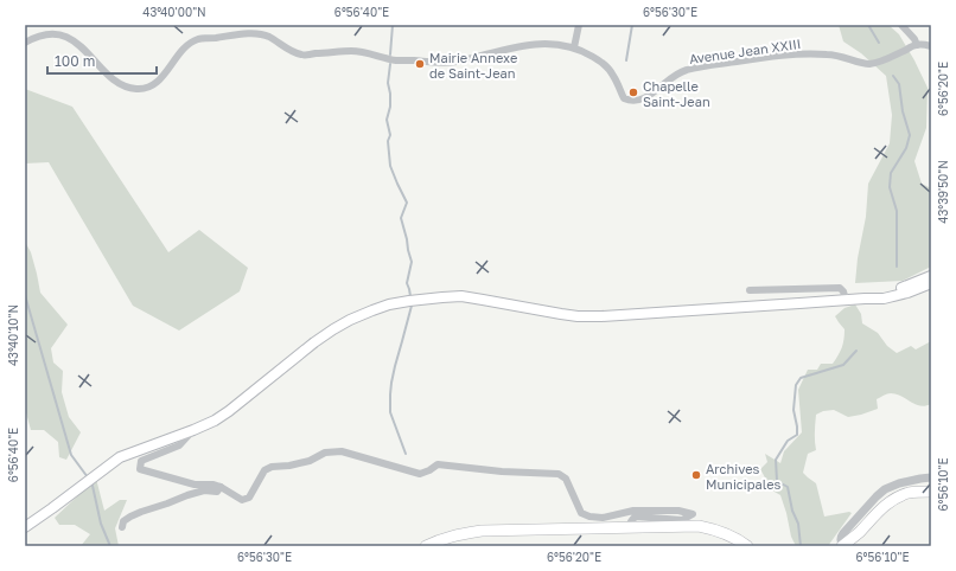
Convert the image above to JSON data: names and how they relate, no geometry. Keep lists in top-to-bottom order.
{
  "streets": {
    "street": ["Avenue Jean XXIII"]
  },
  "places": ["Mairie Annexe de Saint-Jean", "Chapelle Saint-Jean", "Archives Municipales"],
  "scale_bar": "100 m",
  "coordinates": [
    "43°40'00\"N",
    "6°56'40\"E",
    "6°56'30\"E",
    "6°56'20\"E",
    "43°39'50\"N",
    "43°40'10\"N",
    "6°56'10\"E"
  ]
}
